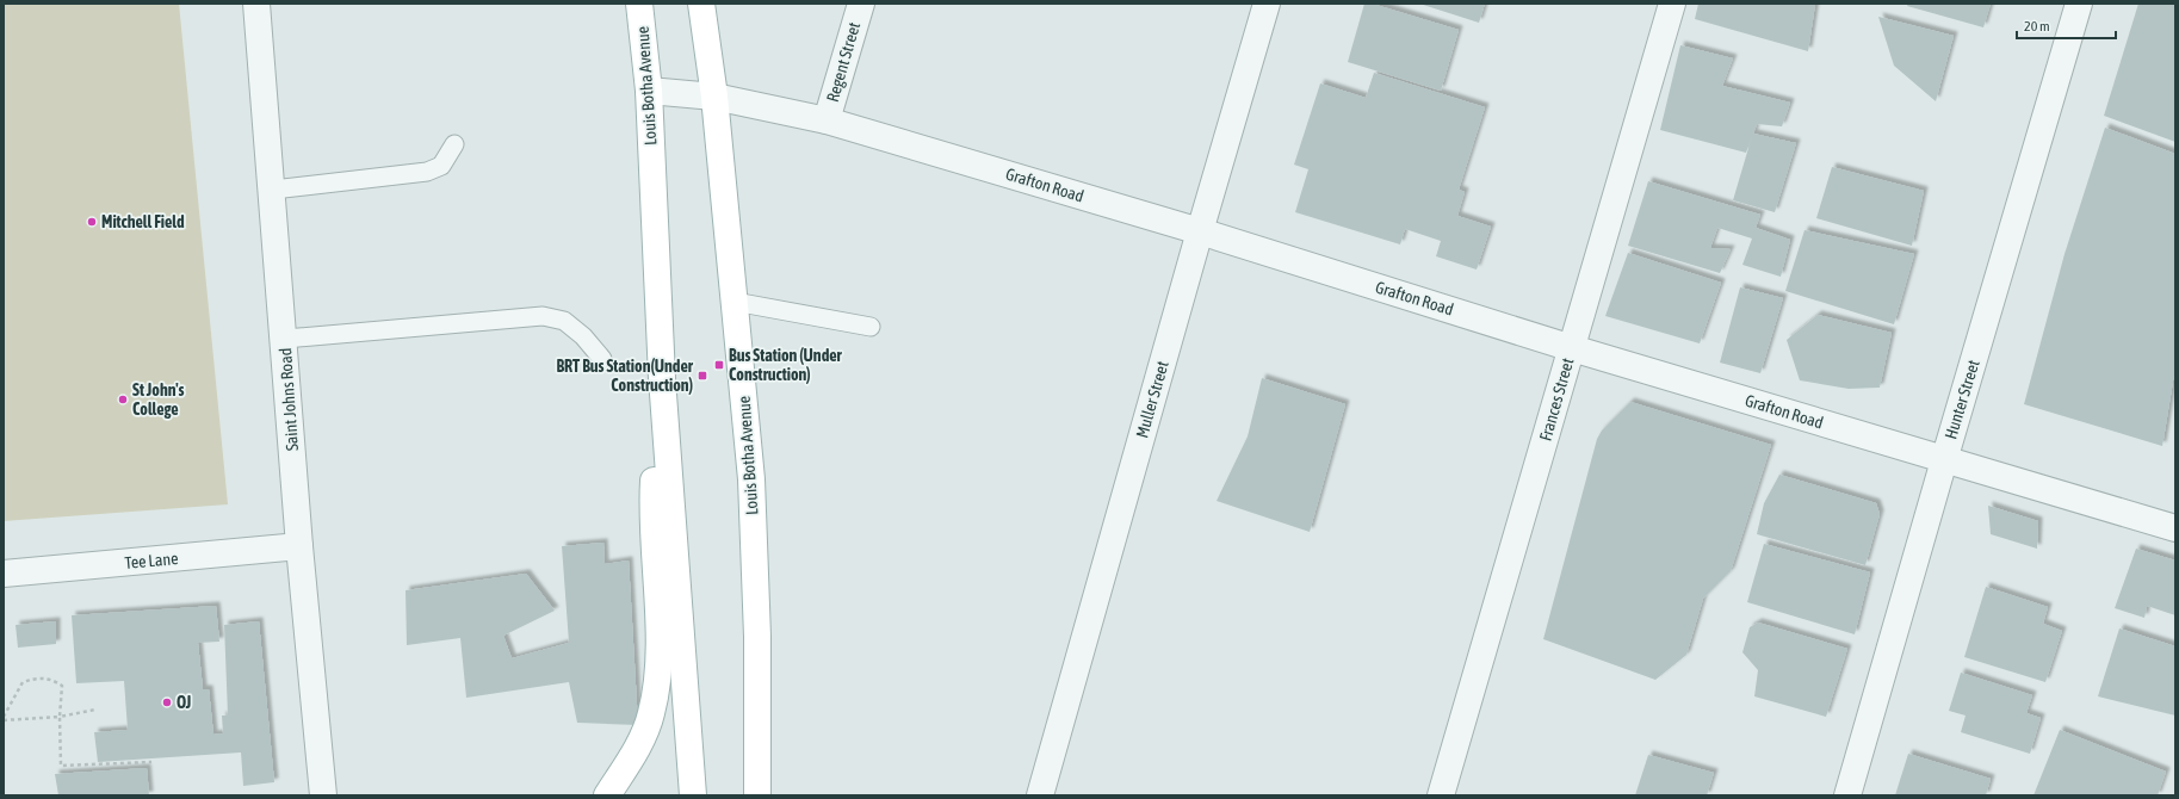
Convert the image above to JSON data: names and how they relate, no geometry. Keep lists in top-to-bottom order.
{
  "streets": {
    "main road": ["Louis Botha Avenue"],
    "street": [
      "Regent Street",
      "Grafton Road",
      "Saint Johns Road",
      "Muller Street",
      "Frances Street",
      "Hunter Street",
      "Tee Lane"
    ]
  },
  "crossings": [
    ["Regent Street", "Grafton Road"],
    ["Louis Botha Avenue", "Grafton Road"],
    ["Grafton Road", "Muller Street"],
    ["Grafton Road", "Frances Street"],
    ["Grafton Road", "Hunter Street"],
    ["Saint Johns Road", "Tee Lane"]
  ],
  "places": {
    "other": ["Mitchell Field", "St John's College", "OJ"],
    "transit": ["Bus Station (Under Construction)", "BRT Bus Station(Under Construction)"]
  },
  "scale_bar": "20 m"
}
